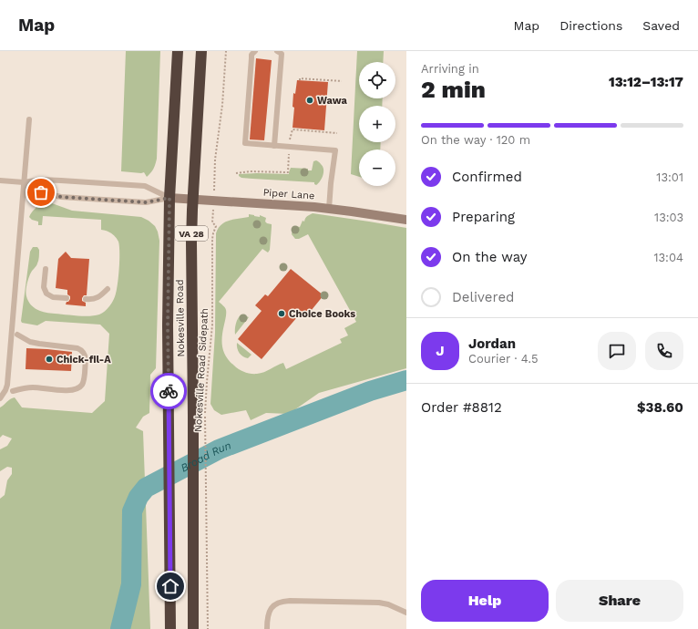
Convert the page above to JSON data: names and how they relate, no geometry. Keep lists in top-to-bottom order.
{
  "streets": {
    "highway": ["VA 28", "Nokesville Road"],
    "street": ["Piper Lane"],
    "path": ["Nokesville Road Sidepath"]
  },
  "crossings": [
    ["Piper Lane", "Nokesville Road"]
  ],
  "water": ["Broad Run"],
  "places": ["Wawa", "Choice Books", "Chick-fil-A"],
  "page": {
    "header": "Map",
    "nav": ["Map", "Directions", "Saved"],
    "heading": ["2 min", "Arriving in", "13:12–13:17"],
    "panel": [
      "Jordan",
      "Courier · 4.5",
      "Order #8812",
      "$38.60"
    ],
    "map_buttons": ["+", "−"],
    "bar": "On the way · 120 m",
    "list": [
      ["Confirmed", "13:01"],
      ["Preparing", "13:03"],
      ["On the way", "13:04"],
      "Delivered"
    ],
    "round": "J",
    "buttons": ["Help", "Share"]
  }
}
